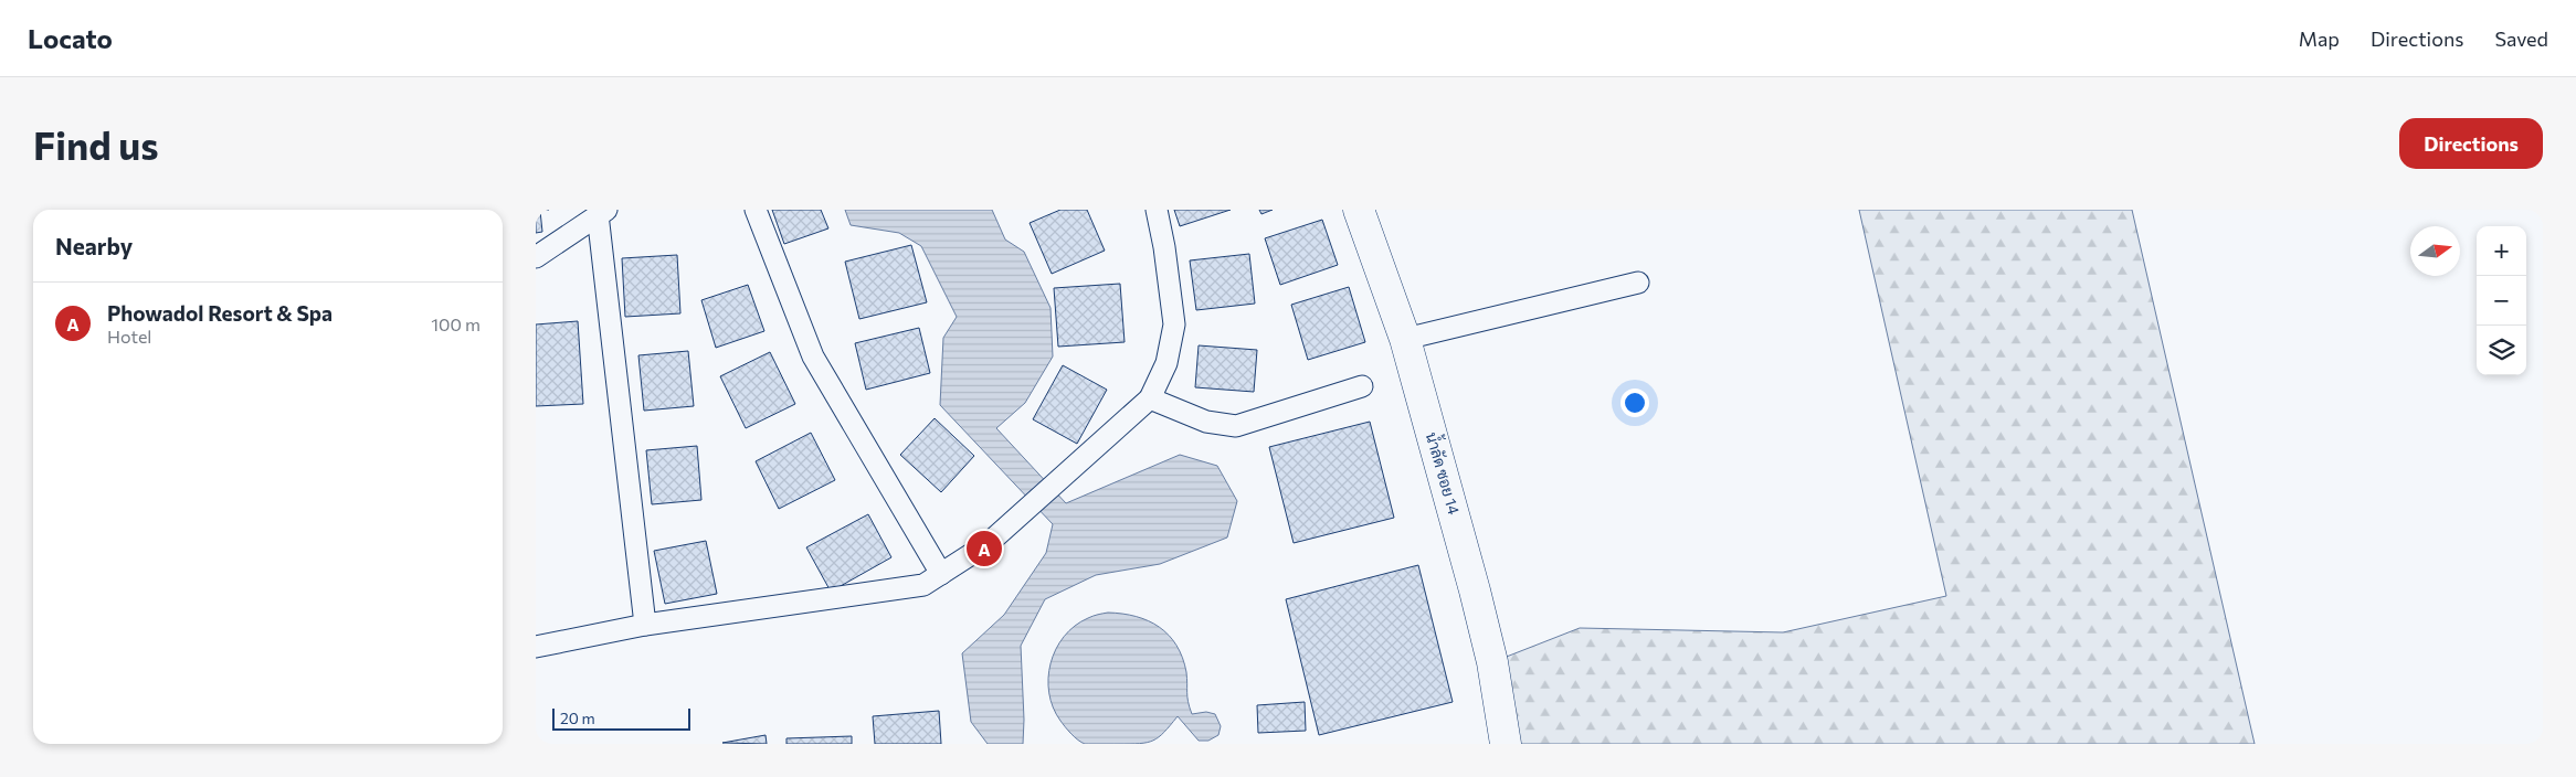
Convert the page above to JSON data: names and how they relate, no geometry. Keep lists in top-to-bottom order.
{
  "streets": {
    "street": ["น้ำลัด ซอย 14"]
  },
  "scale_bar": "20 m",
  "north": "right",
  "page": {
    "header": "Locato",
    "nav": ["Map", "Directions", "Saved"],
    "buttons": "Directions",
    "title": "Find us",
    "heading": "Nearby",
    "map_buttons": ["+", "−"],
    "list": [
      {
        "mark": "A",
        "name": "Phowadol Resort & Spa",
        "note": "Hotel",
        "value": "100 m"
      }
    ],
    "pins": "A",
    "scale": "20 m"
  }
}
